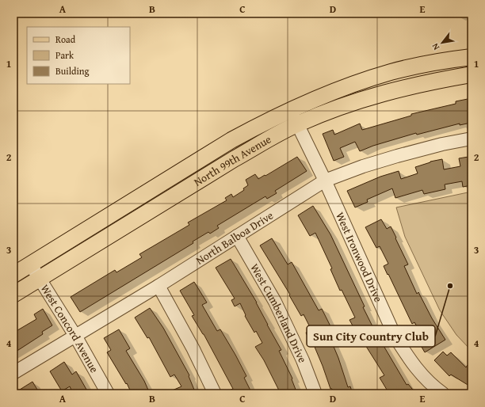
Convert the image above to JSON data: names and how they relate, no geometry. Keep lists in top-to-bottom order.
{
  "streets": {
    "main road": ["North 99th Avenue"],
    "street": [
      "North Balboa Drive",
      "West Ironwood Drive",
      "West Cumberland Drive",
      "West Concord Avenue"
    ]
  },
  "crossings": [
    ["North 99th Avenue", "West Ironwood Drive"],
    ["North 99th Avenue", "West Concord Avenue"],
    ["North Balboa Drive", "West Ironwood Drive"],
    ["North Balboa Drive", "West Cumberland Drive"],
    ["North Balboa Drive", "West Concord Avenue"]
  ],
  "places": ["Sun City Country Club"],
  "legend": ["Road", "Park", "Building"],
  "north": "bottom left",
  "grid": {
    "columns": [
      "A",
      "B",
      "C",
      "D",
      "E"
    ],
    "rows": [
      "1",
      "2",
      "3",
      "4"
    ]
  }
}
